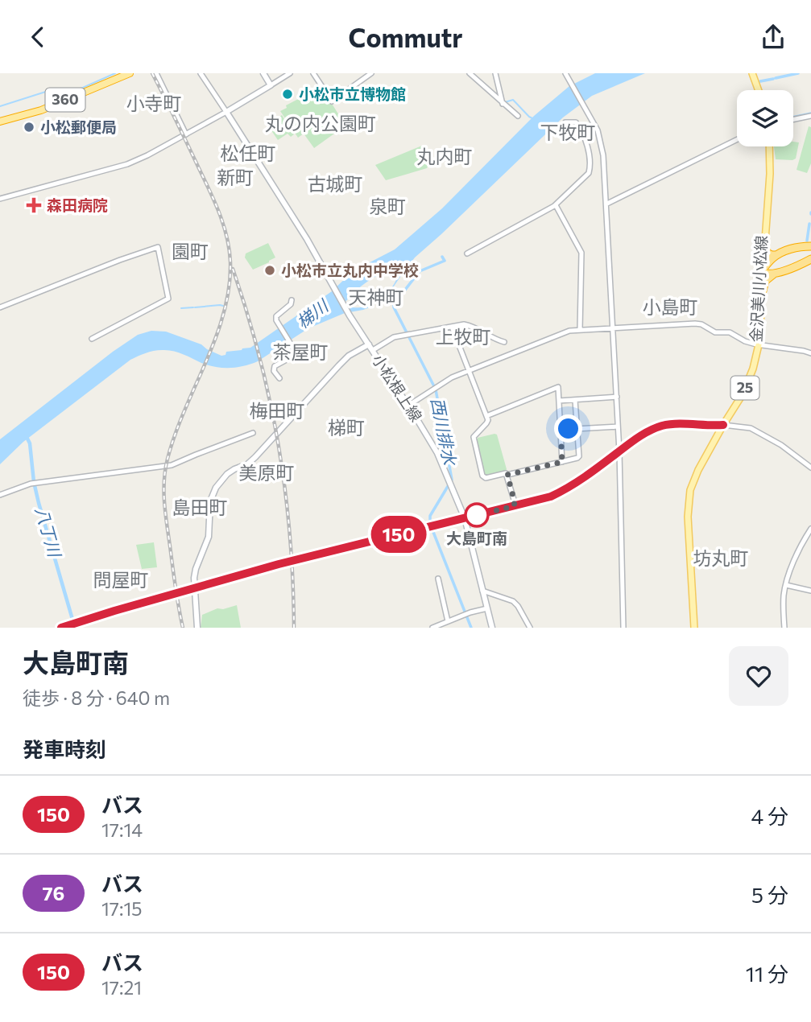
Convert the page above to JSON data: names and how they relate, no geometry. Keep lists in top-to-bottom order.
{
  "streets": {
    "highway": ["360"],
    "main road": ["金沢美川小松線", "小松根上線", "25"]
  },
  "crossings": [
    ["金沢美川小松線", "25"]
  ],
  "districts": [
    "小寺町",
    "丸の内公園町",
    "下牧町",
    "松任町",
    "丸内町",
    "新町",
    "古城町",
    "泉町",
    "園町",
    "天神町",
    "小島町",
    "上牧町",
    "茶屋町",
    "梅田町",
    "梯町",
    "美原町",
    "島田町",
    "坊丸町",
    "問屋町"
  ],
  "water": ["梯川", "西川排水", "八丁川"],
  "places": {
    "other": [
      "小松市立博物館",
      "小松郵便局",
      "小松市立丸内中学校",
      "大島町南"
    ],
    "health": ["森田病院"]
  },
  "lines": ["bus line 150"],
  "page": {
    "header": "Commutr",
    "on_map": "150",
    "heading": [
      ["大島町南", "徒歩 · 8 分 · 640 m"],
      "発車時刻"
    ],
    "list": [
      {
        "mark": "150",
        "name": "バス",
        "note": "17:14",
        "value": "4 分"
      },
      {
        "mark": "76",
        "name": "バス",
        "note": "17:15",
        "value": "5 分"
      },
      {
        "mark": "150",
        "name": "バス",
        "note": "17:21",
        "value": "11 分"
      }
    ]
  }
}
